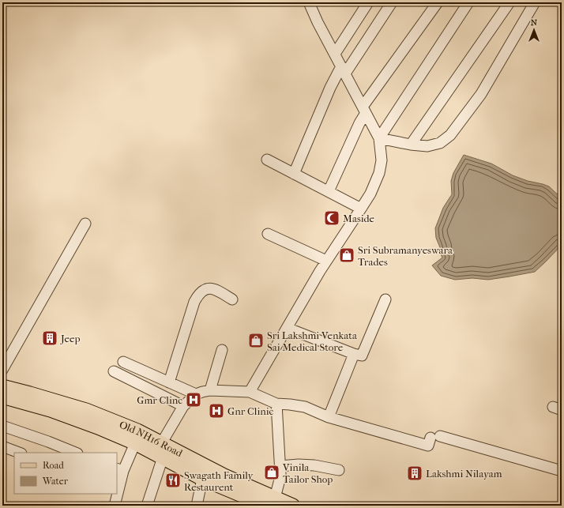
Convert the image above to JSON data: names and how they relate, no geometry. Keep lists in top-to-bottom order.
{
  "streets": {
    "main road": ["Old NH16 Road"]
  },
  "places": {
    "mosque": ["Maside"],
    "shop": ["Sri Subramanyeswara Trades", "Sri Lakshmi Venkata Sai Medical Store", "Vinila Tailor Shop"],
    "building": ["Jeep", "Lakshmi Nilayam"],
    "hospital": ["Gmr Clinc", "Gnr Clinic"],
    "restaurant": ["Swagath Family Restaurent"]
  },
  "legend": ["Road", "Water"],
  "north": "top"
}
